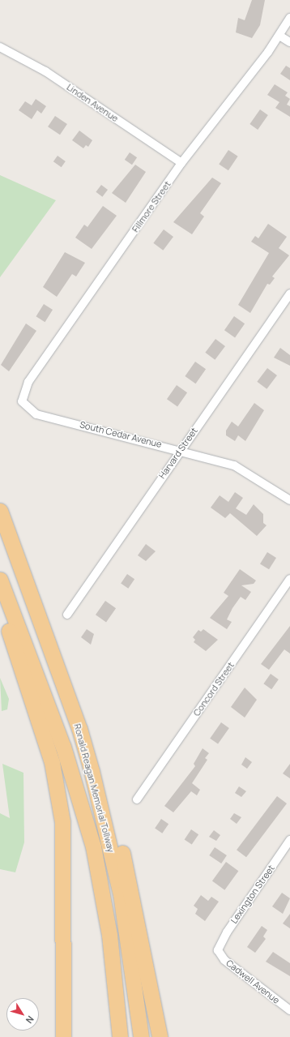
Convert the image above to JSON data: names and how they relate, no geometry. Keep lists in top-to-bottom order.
{
  "streets": {
    "highway": ["Ronald Reagan Memorial Tollway"],
    "street": [
      "Linden Avenue",
      "Fillmore Street",
      "South Cedar Avenue",
      "Harvard Street",
      "Concord Street",
      "Lexington Street",
      "Cadwell Avenue"
    ]
  },
  "crossings": [
    ["Linden Avenue", "Fillmore Street"],
    ["Fillmore Street", "South Cedar Avenue"],
    ["South Cedar Avenue", "Harvard Street"],
    ["Lexington Street", "Cadwell Avenue"]
  ],
  "north": "bottom right"
}
